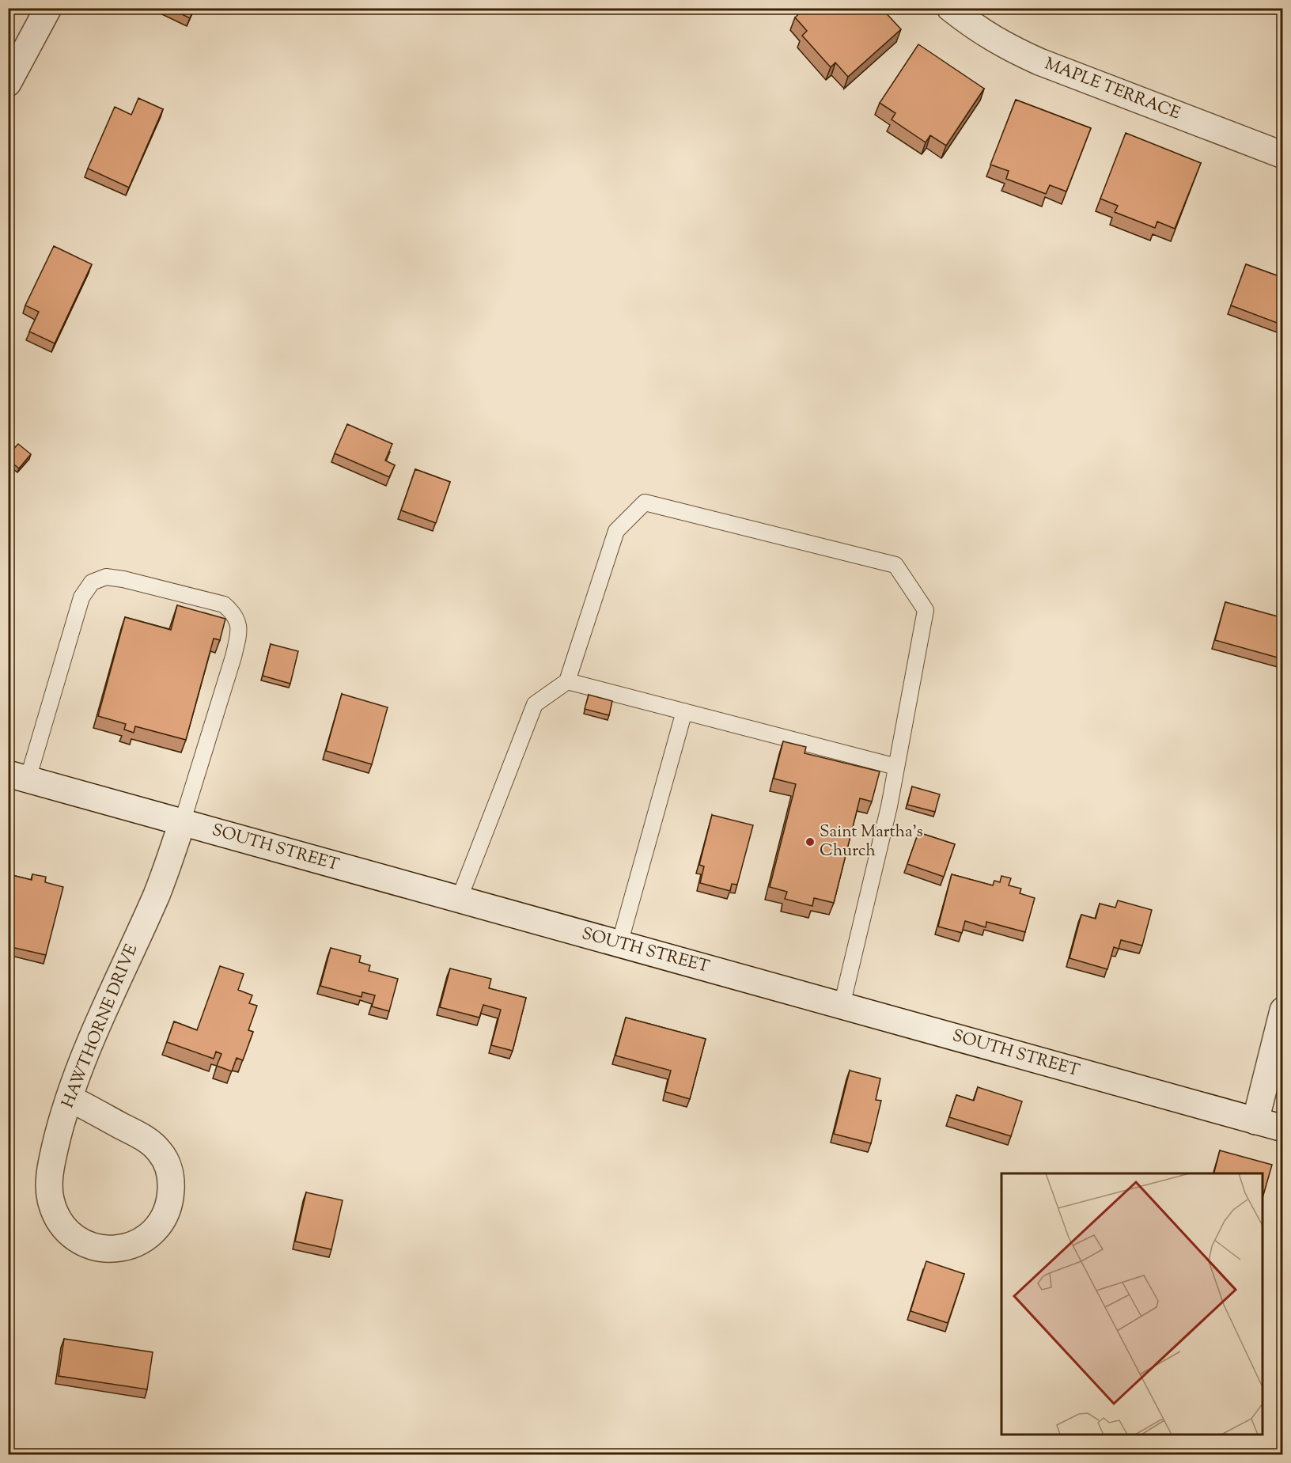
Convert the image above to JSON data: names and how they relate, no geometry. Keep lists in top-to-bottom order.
{
  "streets": {
    "main road": ["MAPLE TERRACE", "SOUTH STREET", "HAWTHORNE DRIVE"]
  },
  "crossings": [
    ["SOUTH STREET", "HAWTHORNE DRIVE"]
  ],
  "places": ["Saint Martha's Church"]
}
